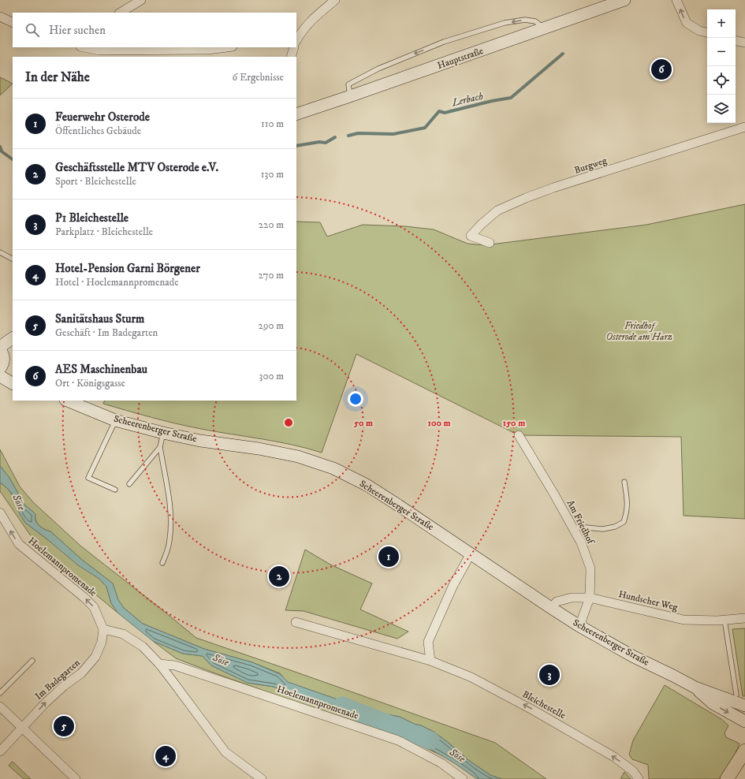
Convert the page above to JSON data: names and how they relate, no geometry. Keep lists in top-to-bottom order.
{
  "streets": {
    "main road": ["Hauptstraße", "Scheerenberger Straße"],
    "street": [
      "Burgweg",
      "Am Friedhof",
      "Hoelemannpromenade",
      "Hundscher Weg",
      "Im Badegarten",
      "Bleichestelle"
    ]
  },
  "crossings": [
    ["Scheerenberger Straße", "Am Friedhof"],
    ["Scheerenberger Straße", "Hundscher Weg"],
    ["Am Friedhof", "Hundscher Weg"],
    ["Hoelemannpromenade", "Im Badegarten"]
  ],
  "one_way": ["Im Badegarten", "Bleichestelle"],
  "water": ["Lerbach", "Söse"],
  "parks": ["Friedhof Osterode am Harz"],
  "page": {
    "map_buttons": ["+", "−"],
    "search": "Hier suchen",
    "heading": ["In der Nähe", "6 Ergebnisse"],
    "pins": [
      "6",
      "1",
      "2",
      "3",
      "5",
      "4"
    ],
    "list": [
      {
        "mark": "1",
        "name": "Feuerwehr Osterode",
        "note": "Öffentliches Gebäude",
        "value": "110 m"
      },
      {
        "mark": "2",
        "name": "Geschäftsstelle MTV Osterode e.V.",
        "note": "Sport · Bleichestelle",
        "value": "130 m"
      },
      {
        "mark": "3",
        "name": "P1 Bleichestelle",
        "note": "Parkplatz · Bleichestelle",
        "value": "220 m"
      },
      {
        "mark": "4",
        "name": "Hotel-Pension Garni Börgener",
        "note": "Hotel · Hoelemannpromenade",
        "value": "270 m"
      },
      {
        "mark": "5",
        "name": "Sanitätshaus Sturm",
        "note": "Geschäft · Im Badegarten",
        "value": "290 m"
      },
      {
        "mark": "6",
        "name": "AES Maschinenbau",
        "note": "Ort · Königsgasse",
        "value": "300 m"
      }
    ]
  },
  "rings": ["50 m", "100 m", "150 m"]
}
